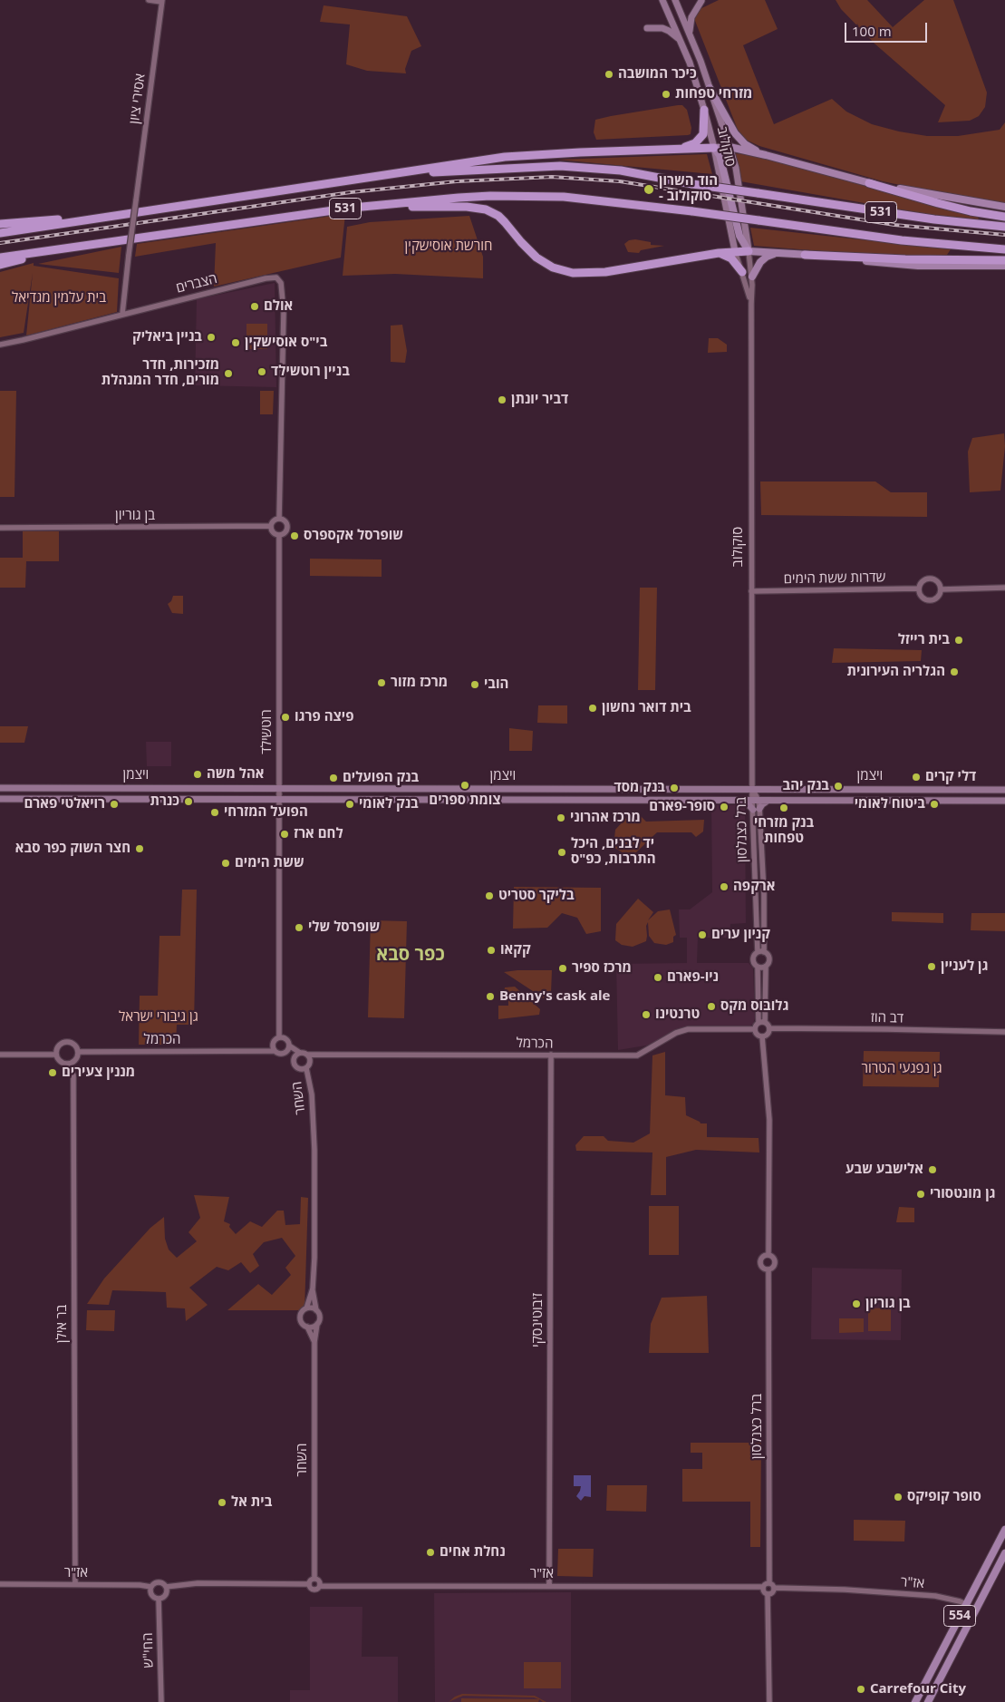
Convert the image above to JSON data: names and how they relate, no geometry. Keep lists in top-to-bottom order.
{
  "streets": {
    "highway": ["531"],
    "main road": ["סוקולוב", "ויצמן", "554"],
    "street": [
      "אסירי ציון",
      "הצברים",
      "בן גוריון",
      "שדרות ששת הימים",
      "רוטשילד",
      "ברל כצנלסון",
      "דב הוז",
      "הכרמל",
      "השחר",
      "ז'בוטינסקי",
      "בר אילן",
      "אז\"ר",
      "החי\"ש"
    ]
  },
  "crossings": [
    ["אסירי ציון", "הצברים"],
    ["סוקולוב", "שדרות ששת הימים"],
    ["סוקולוב", "ויצמן"],
    ["סוקולוב", "ברל כצנלסון"],
    ["הצברים", "בן גוריון"],
    ["הצברים", "רוטשילד"],
    ["בן גוריון", "רוטשילד"],
    ["רוטשילד", "ויצמן"],
    ["רוטשילד", "הכרמל"],
    ["ויצמן", "ברל כצנלסון"],
    ["ברל כצנלסון", "אז\"ר"],
    ["דב הוז", "הכרמל"],
    ["הכרמל", "השחר"],
    ["הכרמל", "ז'בוטינסקי"],
    ["הכרמל", "בר אילן"],
    ["השחר", "אז\"ר"],
    ["ז'בוטינסקי", "אז\"ר"],
    ["בר אילן", "אז\"ר"],
    ["אז\"ר", "554"],
    ["אז\"ר", "החי\"ש"]
  ],
  "districts": ["כפר סבא"],
  "parks": [
    "חורשת אוסישקין",
    "בית עלמין מגדיאל",
    "גן גיבורי ישראל",
    "גן נפגעי הטרור"
  ],
  "places": [
    "כיכר המושבה",
    "מזרחי טפחות",
    "הוד השרון - סוקולוב",
    "אולם",
    "בניין ביאליק",
    "בי\"ס אוסישקין",
    "בניין רוטשילד",
    "מזכירות, חדר מורים, חדר המנהלת",
    "דביר יונתן",
    "שופרסל אקספרס",
    "בית רייזל",
    "הגלריה העירונית",
    "מרכז מזור",
    "הובי",
    "בית דואר נחשון",
    "פיצה פרגו",
    "אהל משה",
    "דלי קרים",
    "בנק הפועלים",
    "צומת ספרים",
    "בנק יהב",
    "בנק מסד",
    "כנרת",
    "רויאלטי פארם",
    "בנק לאומי",
    "ביטוח לאומי",
    "סופר-פארם",
    "בנק מזרחי טפחות",
    "הפועל המזרחי",
    "מרכז אהרוני",
    "לחם ארז",
    "חצר השוק כפר סבא",
    "יד לבנים, היכל התרבות, כפ\"ס",
    "ששת הימים",
    "ארקפה",
    "בליקר סטריט",
    "שופרסל שלי",
    "קניון ערים",
    "קקאו",
    "גן לעניין",
    "מרכז ספיר",
    "ניו-פארם",
    "Benny's cask ale",
    "גלובוס מקס",
    "טרנטינו",
    "מננין צעירים",
    "אלישבע שבע",
    "גן מונטסורי",
    "בן גוריון",
    "סופר קופיקס",
    "בית אל",
    "נחלת אחים",
    "Carrefour City"
  ],
  "scale_bar": "100 m"
}
